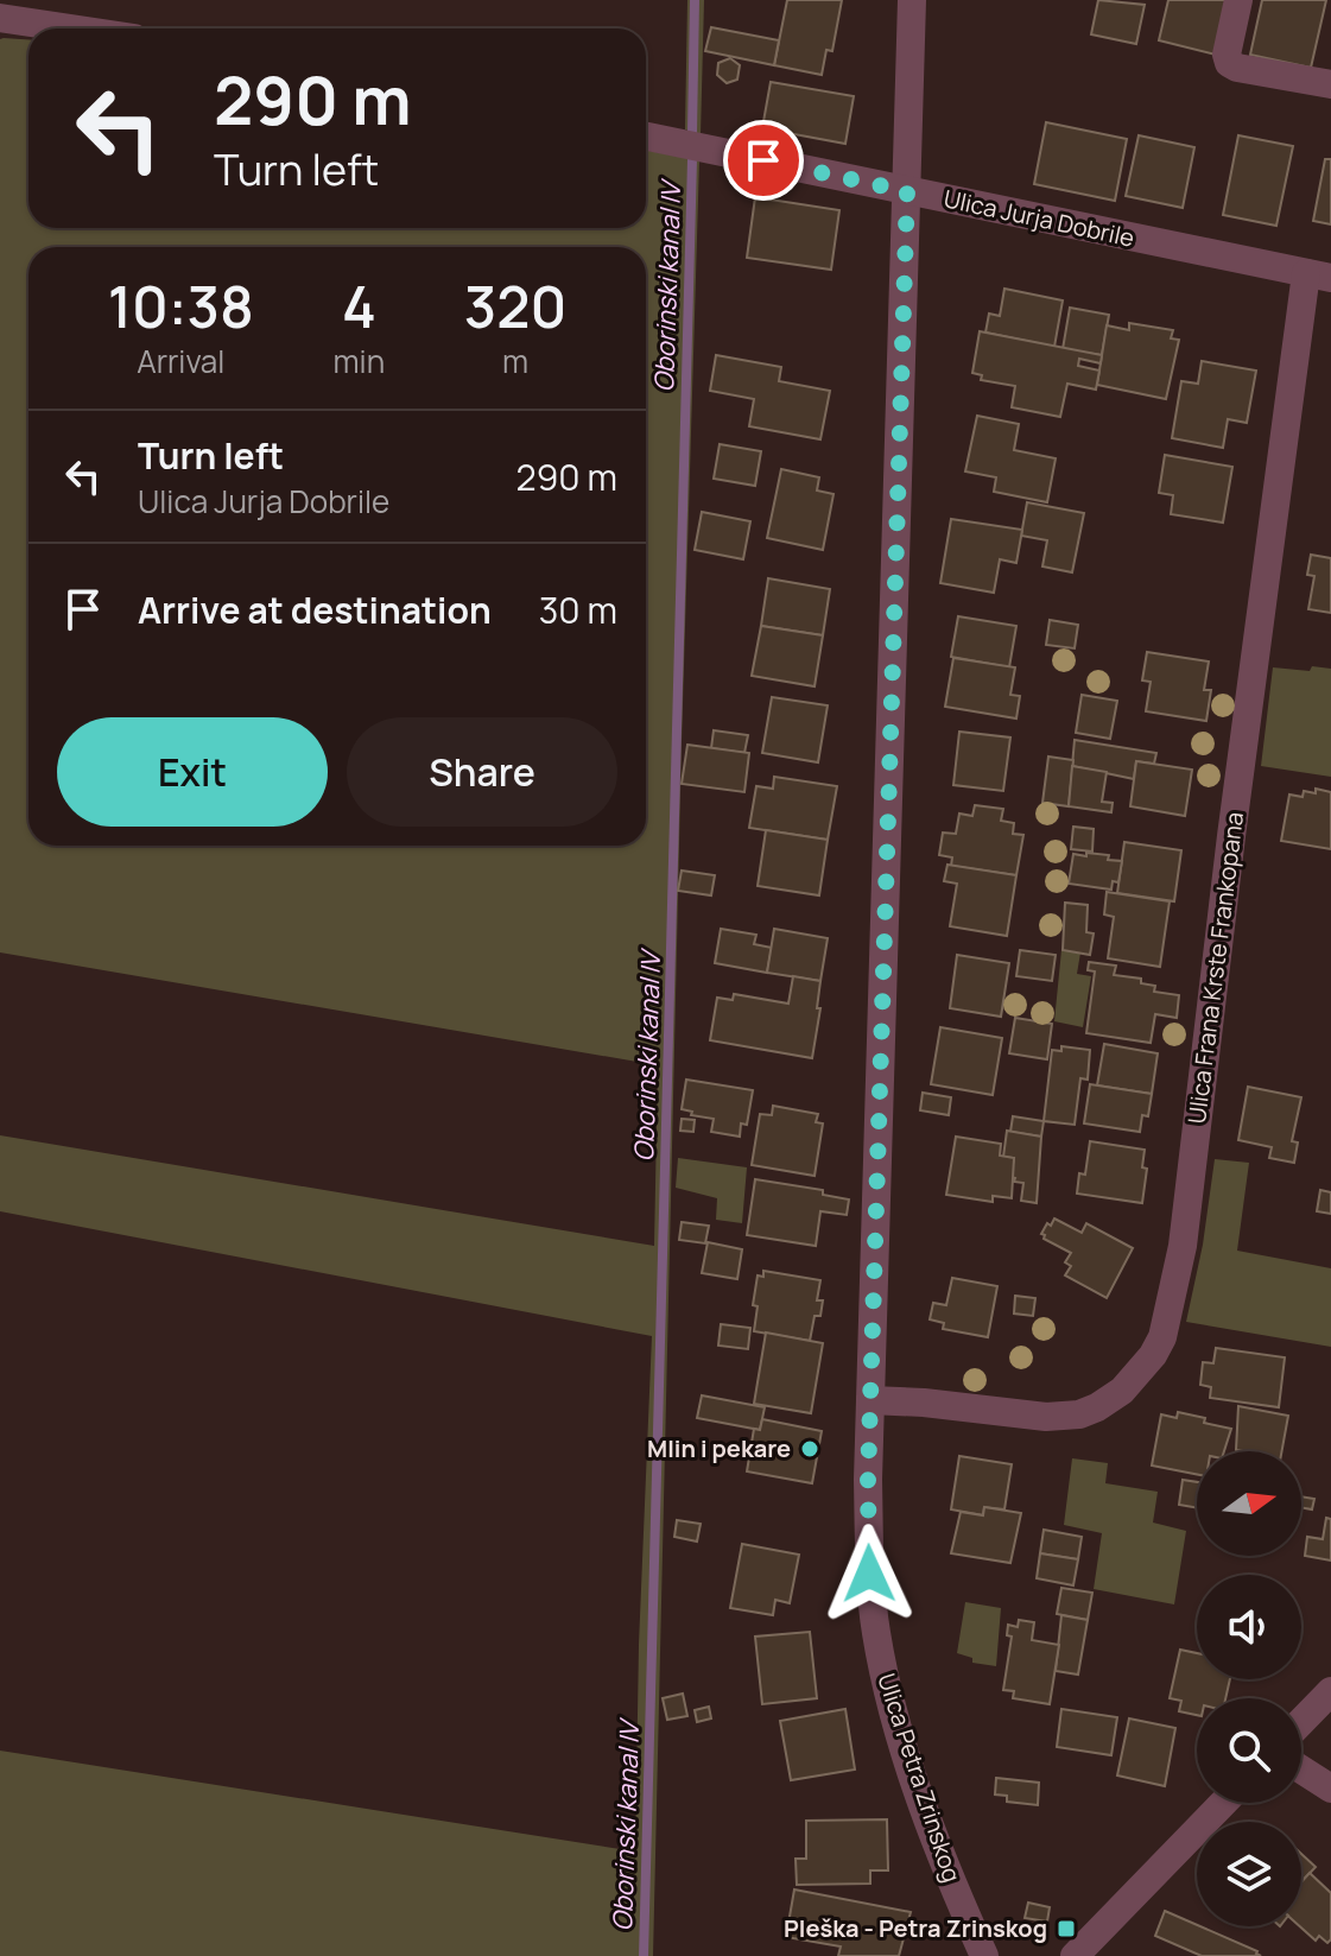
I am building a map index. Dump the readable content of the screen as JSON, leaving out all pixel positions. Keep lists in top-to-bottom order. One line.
{"streets":{"street":["Ulica Jurja Dobrile","Ulica Frana Krste Frankopana","Ulica Petra Zrinskog"]},"crossings":[["Ulica Jurja Dobrile","Ulica Frana Krste Frankopana"],["Ulica Jurja Dobrile","Ulica Petra Zrinskog"],["Ulica Frana Krste Frankopana","Ulica Petra Zrinskog"]],"water":["Oborinski kanal IV"],"places":{"other":["Mlin i pekare"],"transit":["Pleška - Petra Zrinskog"]},"north":"right","page":{"turn":["290 m","Turn left"],"eta":["10:38","Arrival","4","min","320","m"],"list":[{"name":"Turn left","note":"Ulica Jurja Dobrile","value":"290 m"},{"name":"Arrive at destination","value":"30 m"}],"buttons":["Exit","Share"]}}
